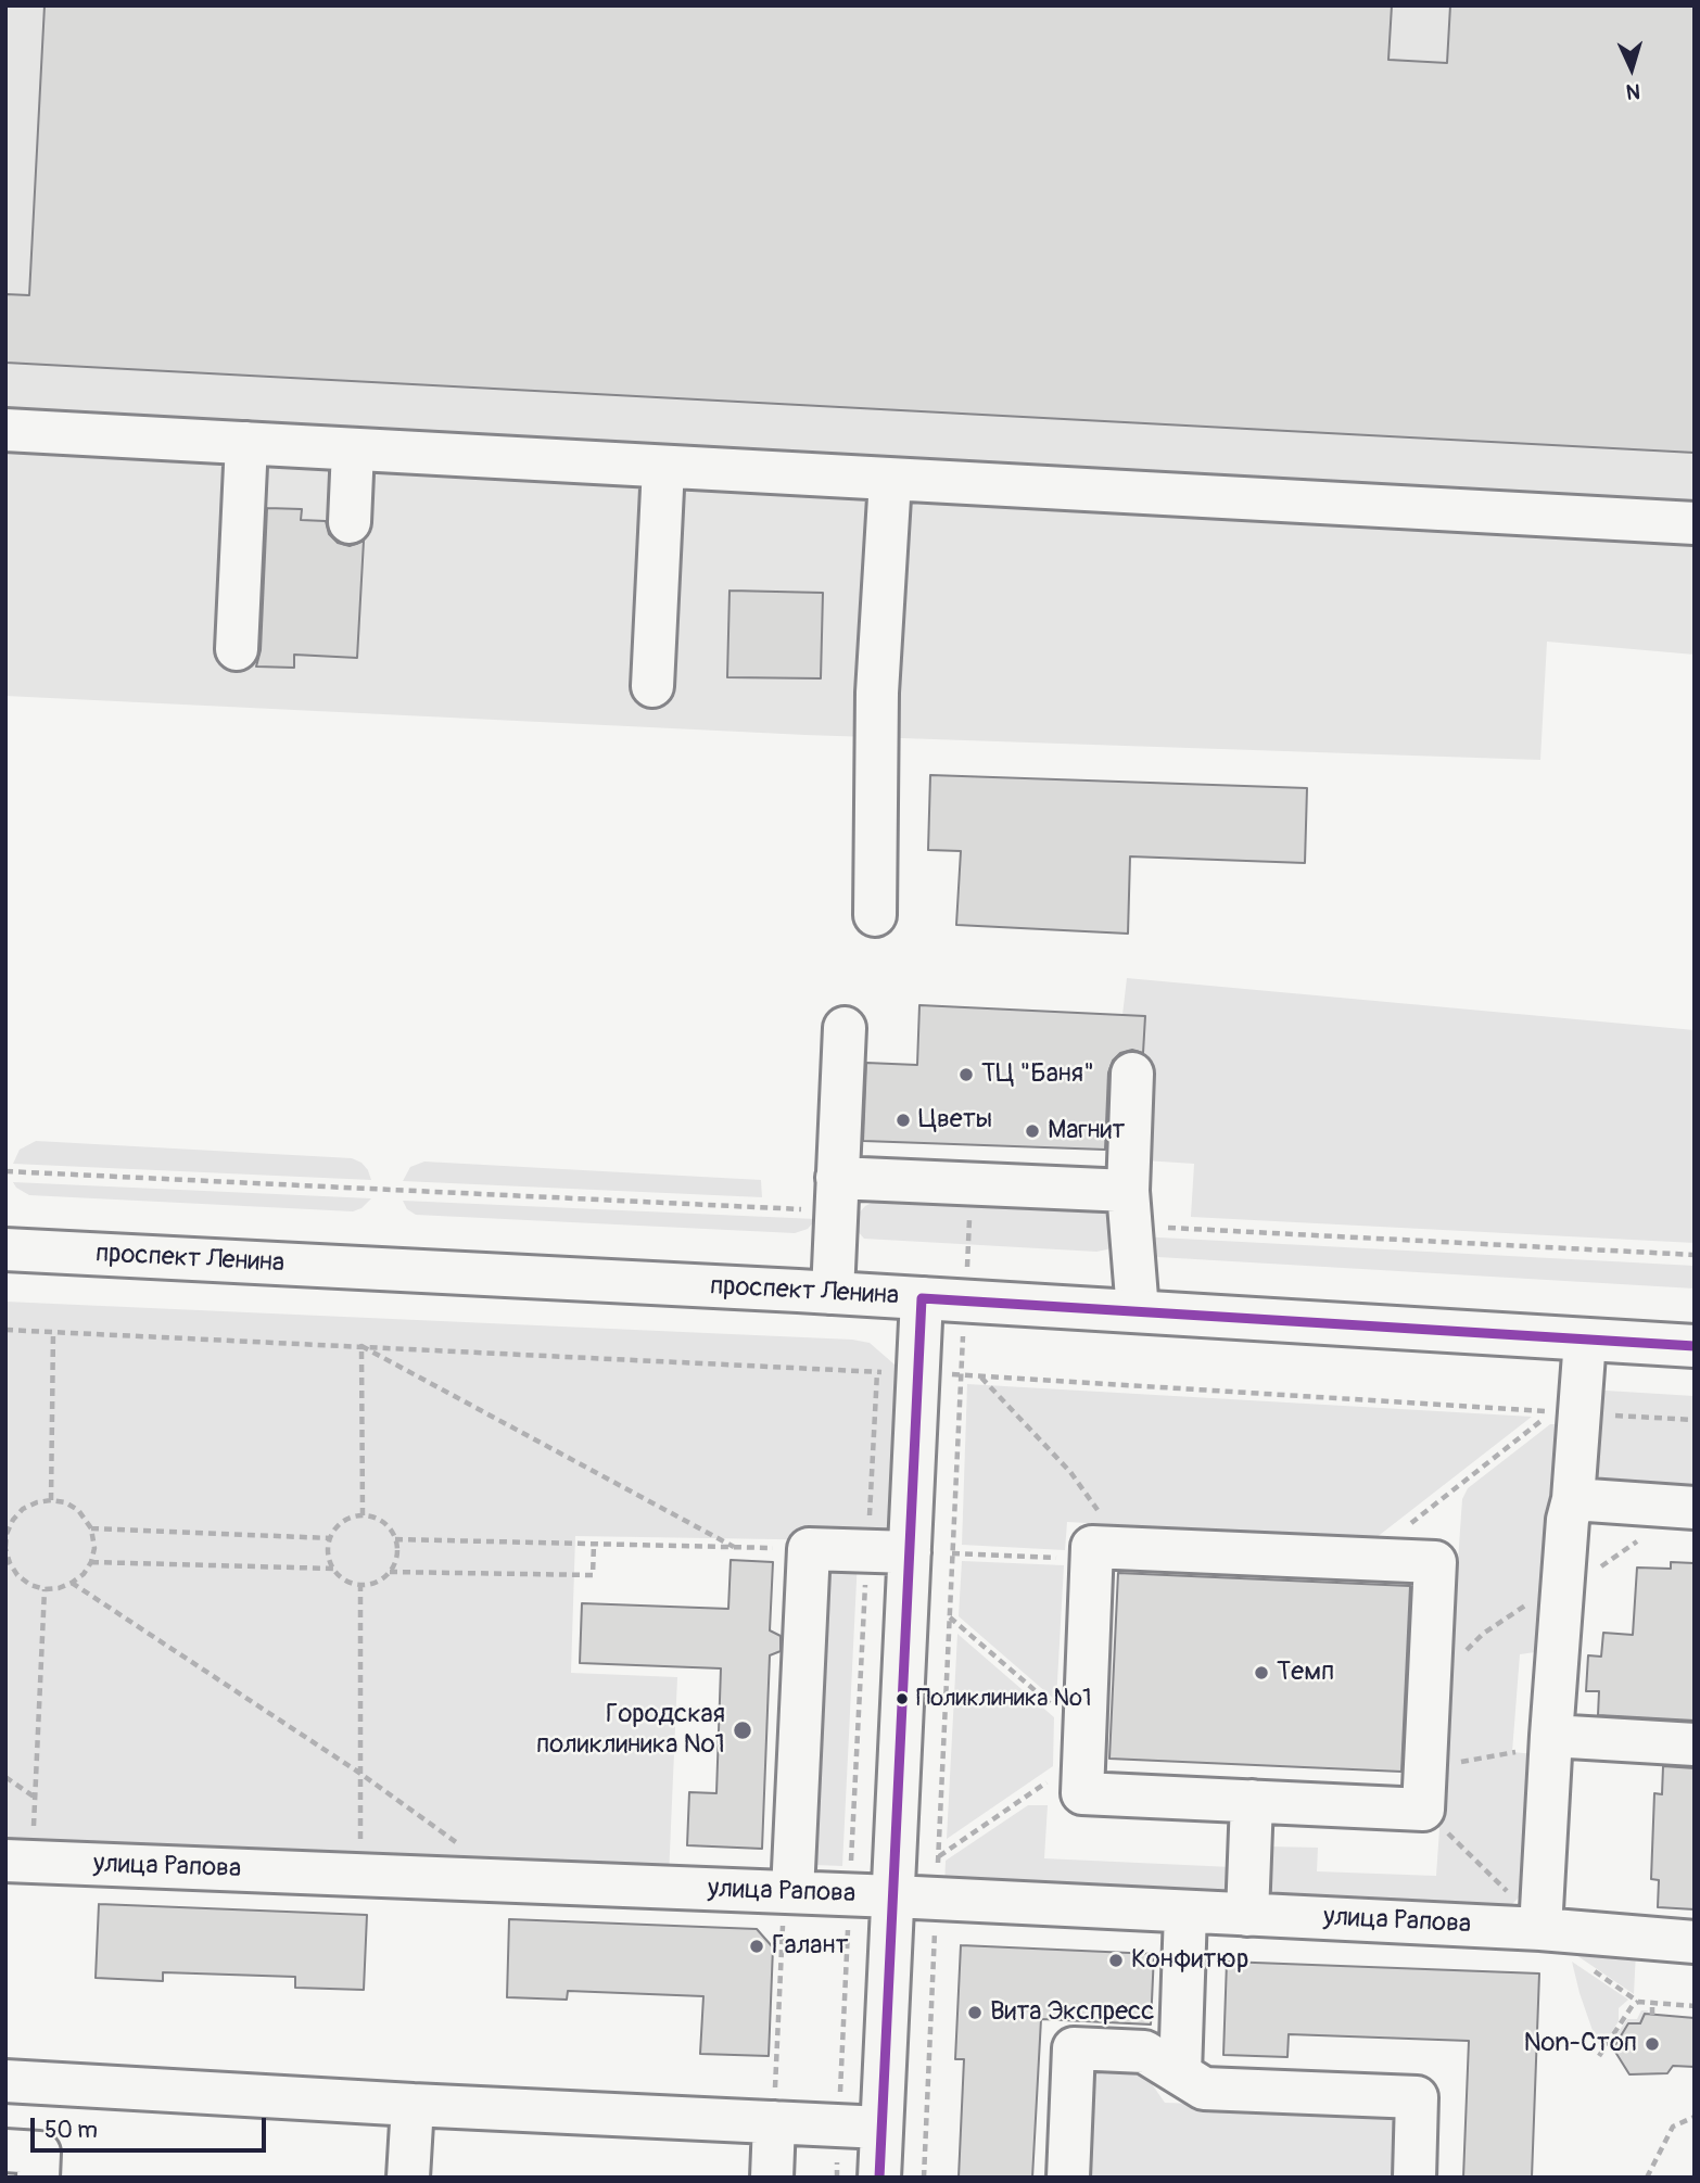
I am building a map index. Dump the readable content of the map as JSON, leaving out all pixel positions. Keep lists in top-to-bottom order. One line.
{"streets":{"street":["проспект Ленина","улица Рапова"]},"places":["ТЦ \"Баня\"","Цветы","Магнит","Темп","Поликлиника №1","Городская поликлиника №1","Галант","Конфитюр","Вита Экспресс","Non-Стоп"],"scale_bar":"50 m","north":"bottom"}
